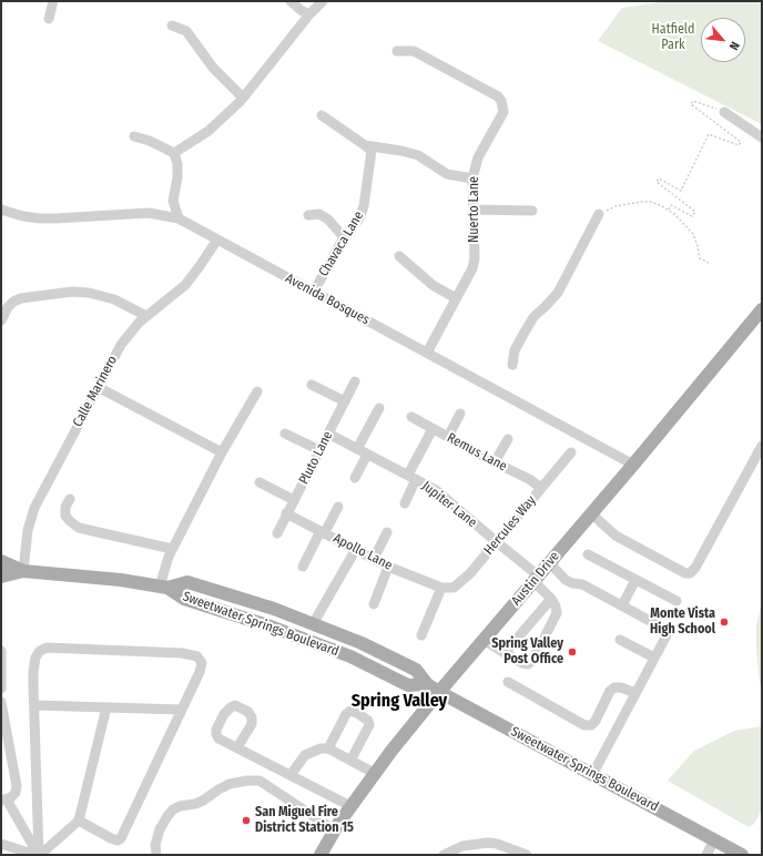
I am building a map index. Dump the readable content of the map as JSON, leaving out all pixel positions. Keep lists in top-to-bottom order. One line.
{"streets":{"main road":["Austin Drive","Sweetwater Springs Boulevard"],"street":["Nuerto Lane","Chavaca Lane","Avenida Bosques","Calle Marinero","Remus Lane","Pluto Lane","Jupiter Lane","Hercules Way","Apollo Lane"]},"crossings":[["Nuerto Lane","Avenida Bosques"],["Chavaca Lane","Avenida Bosques"],["Avenida Bosques","Calle Marinero"],["Avenida Bosques","Austin Drive"],["Calle Marinero","Sweetwater Springs Boulevard"],["Remus Lane","Hercules Way"],["Pluto Lane","Jupiter Lane"],["Pluto Lane","Apollo Lane"],["Jupiter Lane","Hercules Way"],["Jupiter Lane","Austin Drive"],["Hercules Way","Apollo Lane"],["Austin Drive","Sweetwater Springs Boulevard"]],"districts":["Spring Valley"],"parks":["Hatfield Park"],"places":["Monte Vista High School","Spring Valley Post Office","San Miguel Fire District Station 15"],"north":"bottom right"}
